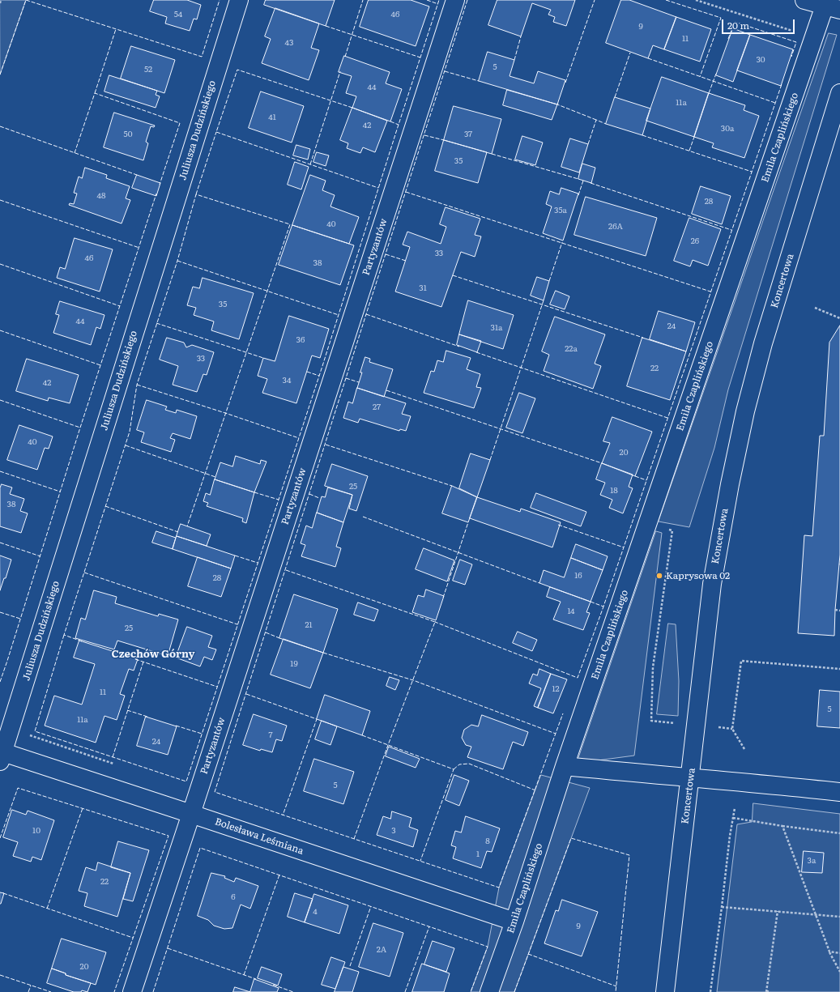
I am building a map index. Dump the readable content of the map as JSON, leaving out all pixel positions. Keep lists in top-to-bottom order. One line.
{"streets":{"street":["Juliusza Dudzińskiego","Emila Czaplińskiego","Partyzantów","Koncertowa","Bolesława Leśmiana"]},"crossings":[["Juliusza Dudzińskiego","Bolesława Leśmiana"],["Emila Czaplińskiego","Bolesława Leśmiana"],["Partyzantów","Bolesława Leśmiana"]],"districts":["Czechów Górny"],"places":["Kaprysowa 02"],"house_numbers":["54","46","9","11","43","30","5","52","44","11a","41","42","30a","50","37","35","48","28","35a","40","26A","26","33","46","38","31","35","44","24","31a","36","22a","33","22","34","42","27","40","20","25","18","38","16","28","14","21","25","19","12","11","5","11a","7","24","5","10","3","8","1","3a","22","6","4","9","2A","20"],"scale_bar":"20 m"}
